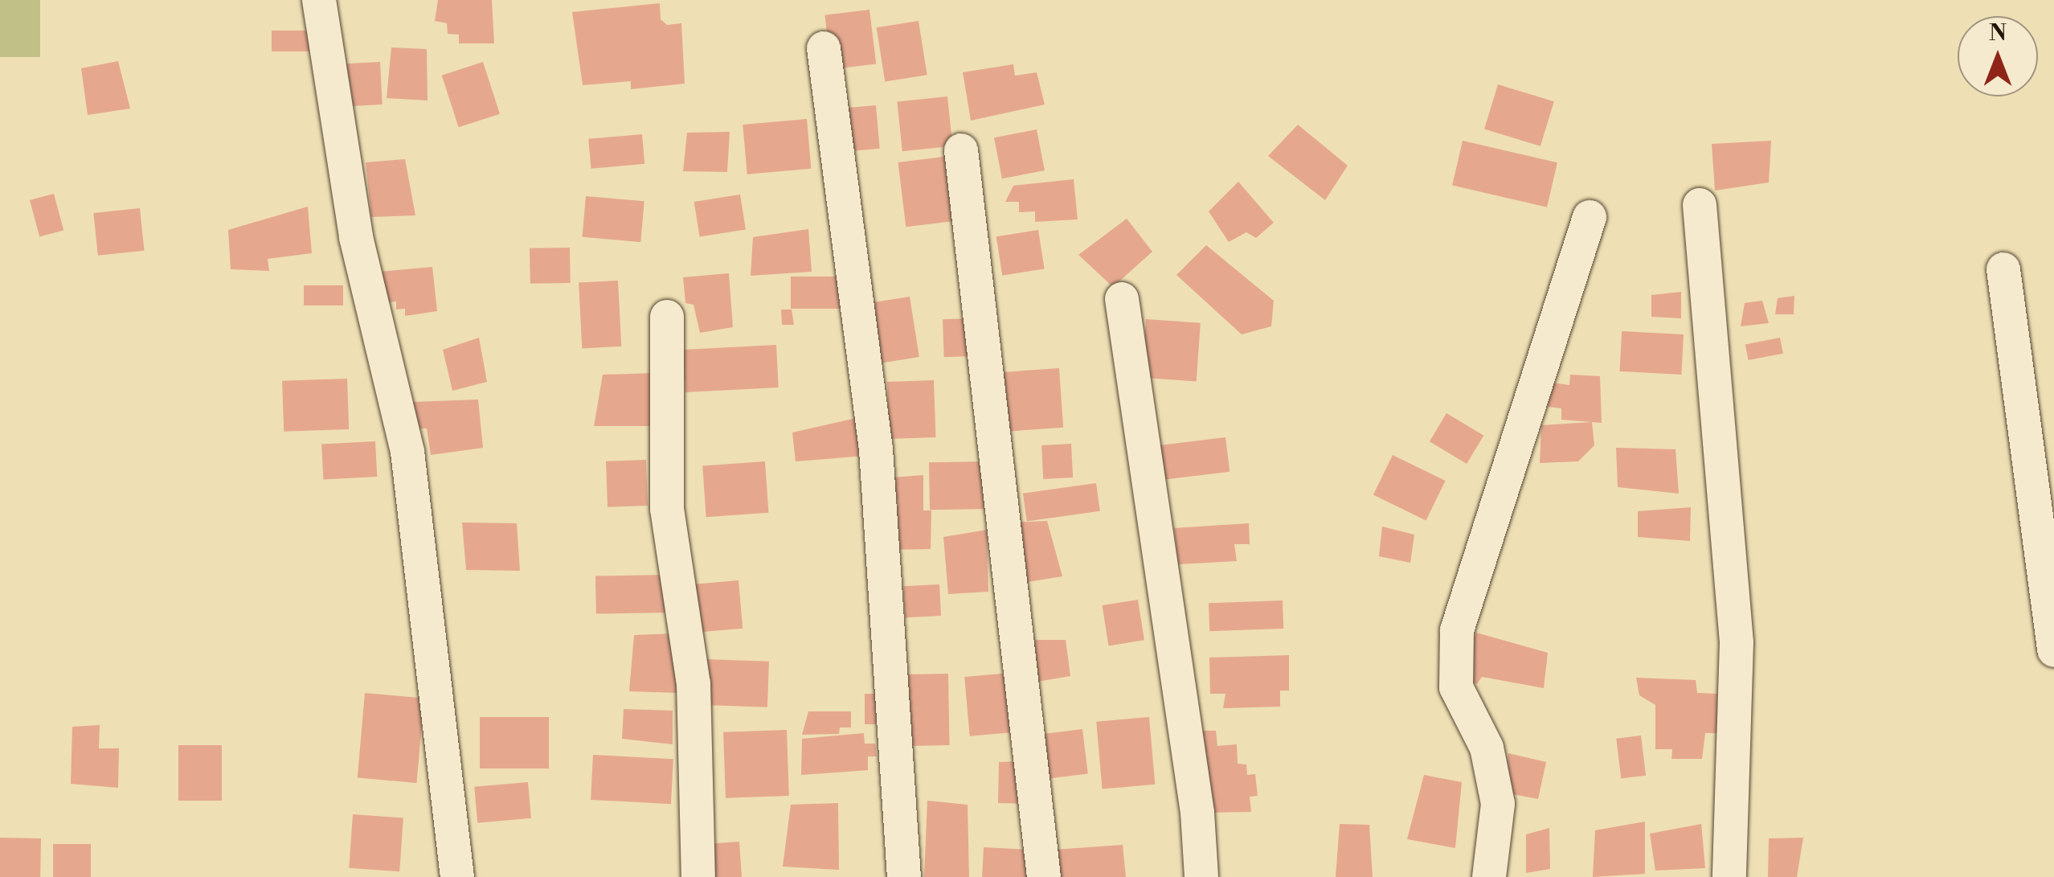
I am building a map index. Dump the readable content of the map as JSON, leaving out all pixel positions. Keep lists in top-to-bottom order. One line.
{"north":"top"}
